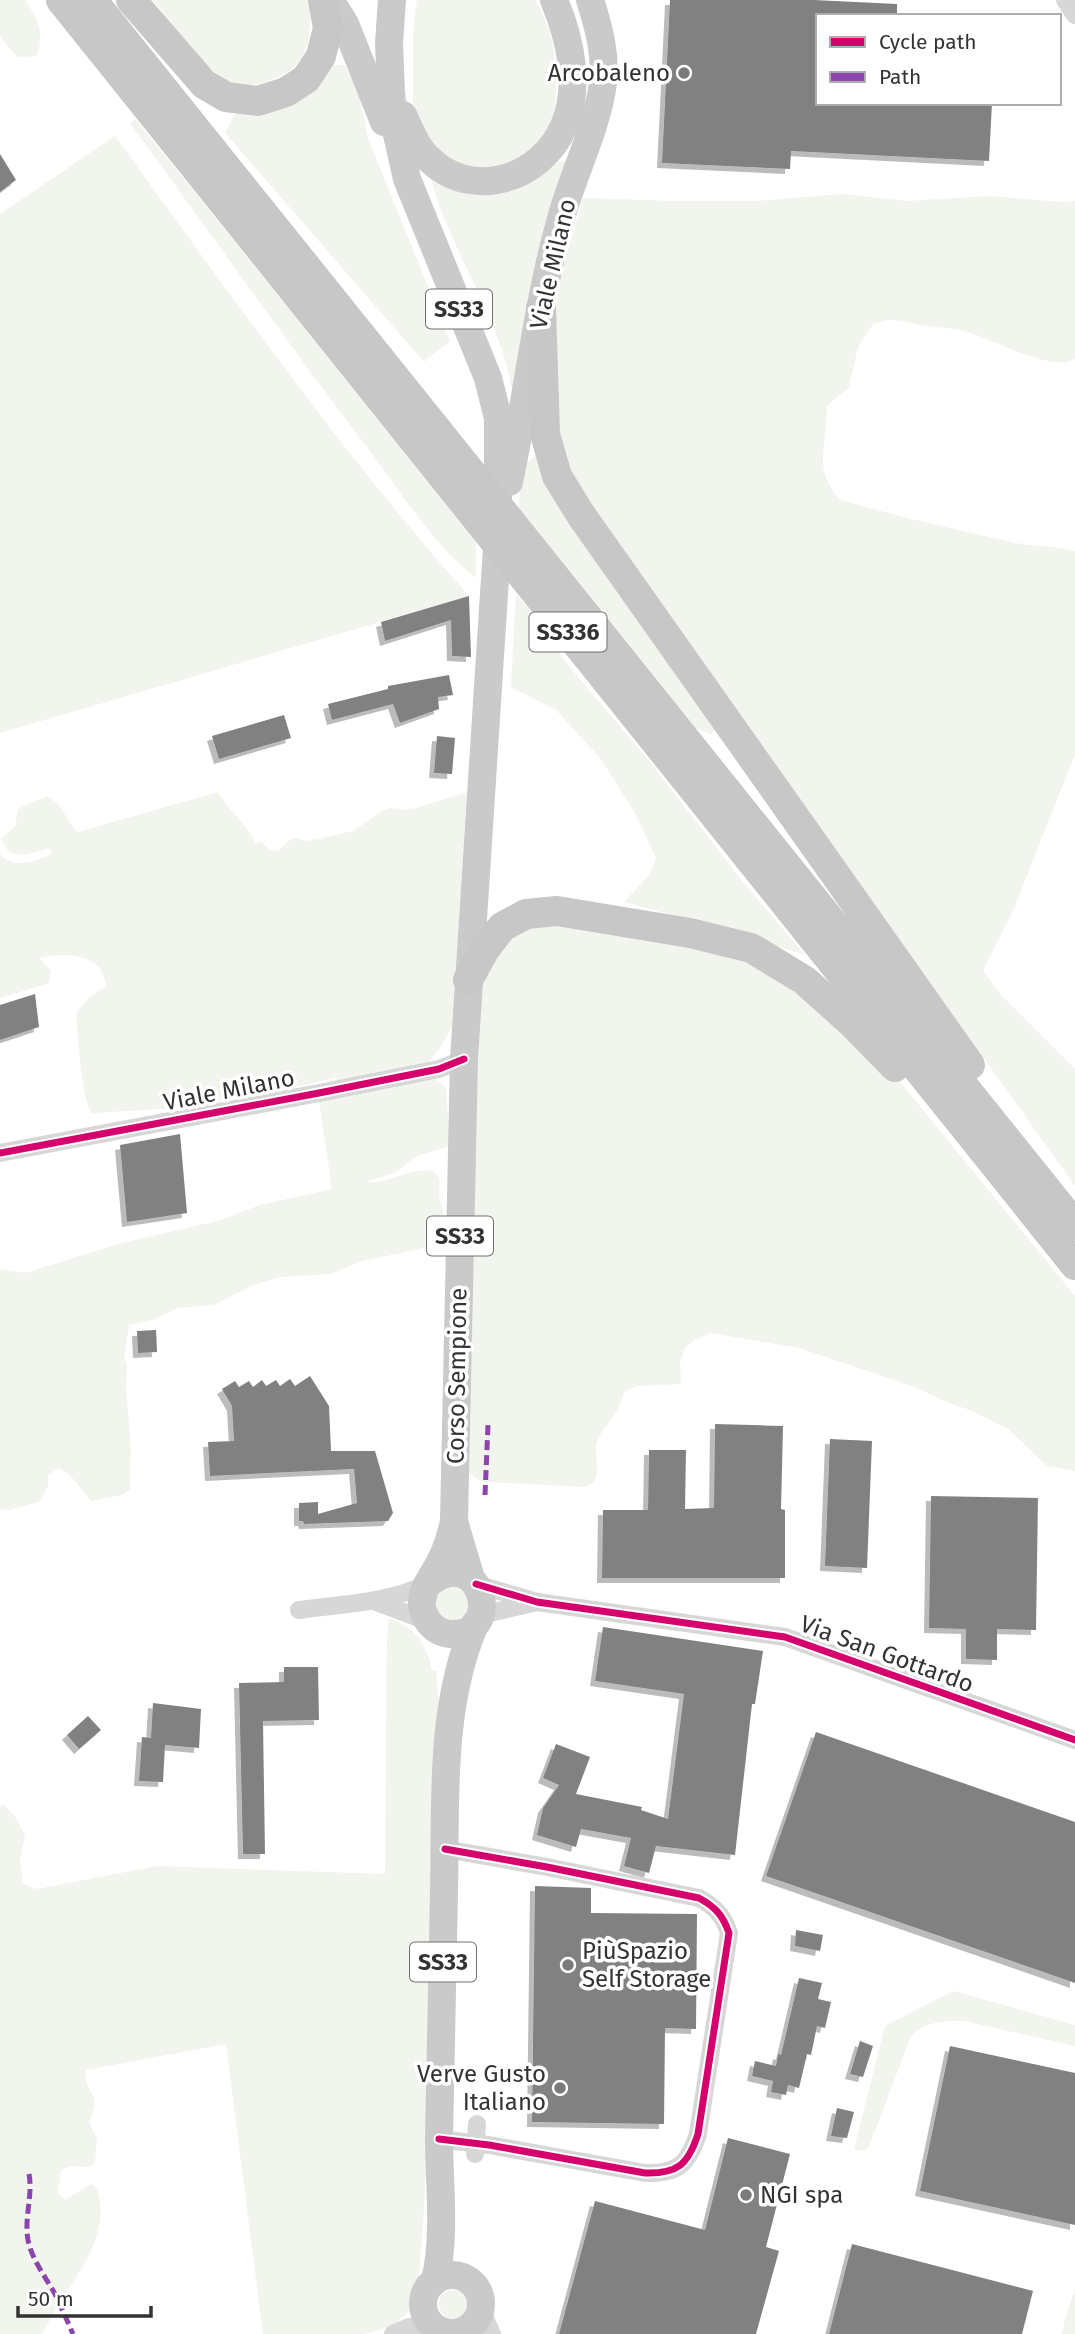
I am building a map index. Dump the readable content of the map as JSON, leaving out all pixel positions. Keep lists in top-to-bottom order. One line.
{"streets":{"highway":["SS336"],"main road":["Viale Milano","SS33","Corso Sempione"],"street":["Via San Gottardo"]},"crossings":[["Viale Milano","Corso Sempione"],["SS33","Corso Sempione"],["SS33","Via San Gottardo"],["Corso Sempione","Via San Gottardo"]],"places":["Arcobaleno","PiùSpazio Self Storage","Verve Gusto Italiano","NGI spa"],"legend":["Cycle path","Path"],"scale_bar":"50 m"}
